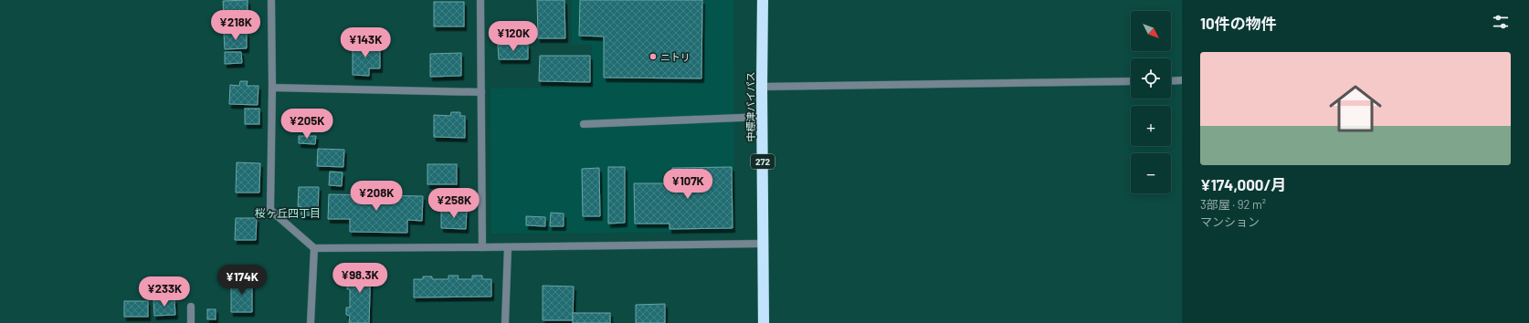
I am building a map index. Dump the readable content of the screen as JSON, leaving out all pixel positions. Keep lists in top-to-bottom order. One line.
{"streets":{"highway":["中標津バイパス","272"]},"districts":["桜ヶ丘四丁目"],"places":["ニトリ"],"north":"bottom right","page":{"heading":"10件の物件","price":["¥218K","¥120K","¥143K","¥205K","¥107K","¥208K","¥258K","¥98.3K","¥174K","¥233K"],"map_buttons":["+","−"],"list":[{"name":"¥174,000/月","note":"3部屋 · 92 m² · マンション"}]}}
